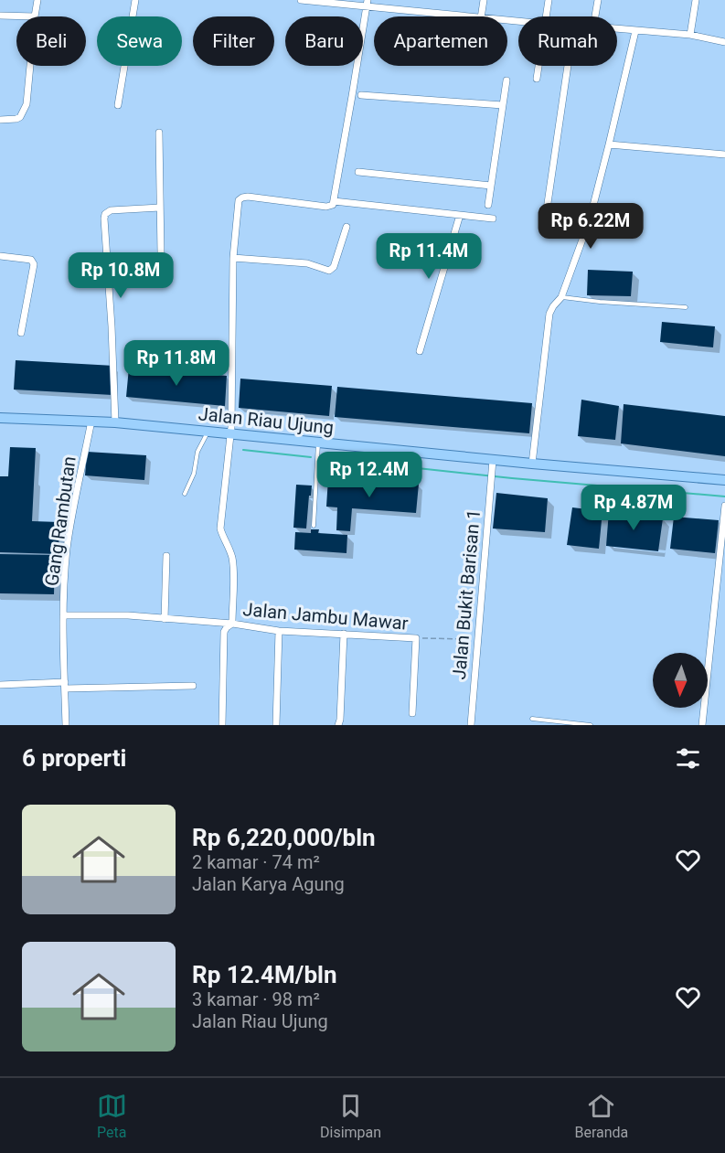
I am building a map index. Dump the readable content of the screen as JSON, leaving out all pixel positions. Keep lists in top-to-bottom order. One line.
{"streets":{"main road":["Jalan Riau Ujung"],"street":["Gang Rambutan","Jalan Bukit Barisan 1","Jalan Jambu Mawar"]},"crossings":[["Jalan Riau Ujung","Gang Rambutan"],["Jalan Riau Ujung","Jalan Bukit Barisan 1"],["Jalan Riau Ujung","Jalan Jambu Mawar"]],"north":"bottom","page":{"chip":["Beli","Sewa","Filter","Baru","Apartemen","Rumah"],"price":["Rp 6.22M","Rp 11.4M","Rp 10.8M","Rp 11.8M","Rp 12.4M","Rp 4.87M"],"heading":"6 properti","list":[{"name":"Rp 6,220,000/bln","note":"2 kamar · 74 m² · Jalan Karya Agung"},{"name":"Rp 12.4M/bln","note":"3 kamar · 98 m² · Jalan Riau Ujung"}],"tabs":["Peta","Disimpan","Beranda"]}}
